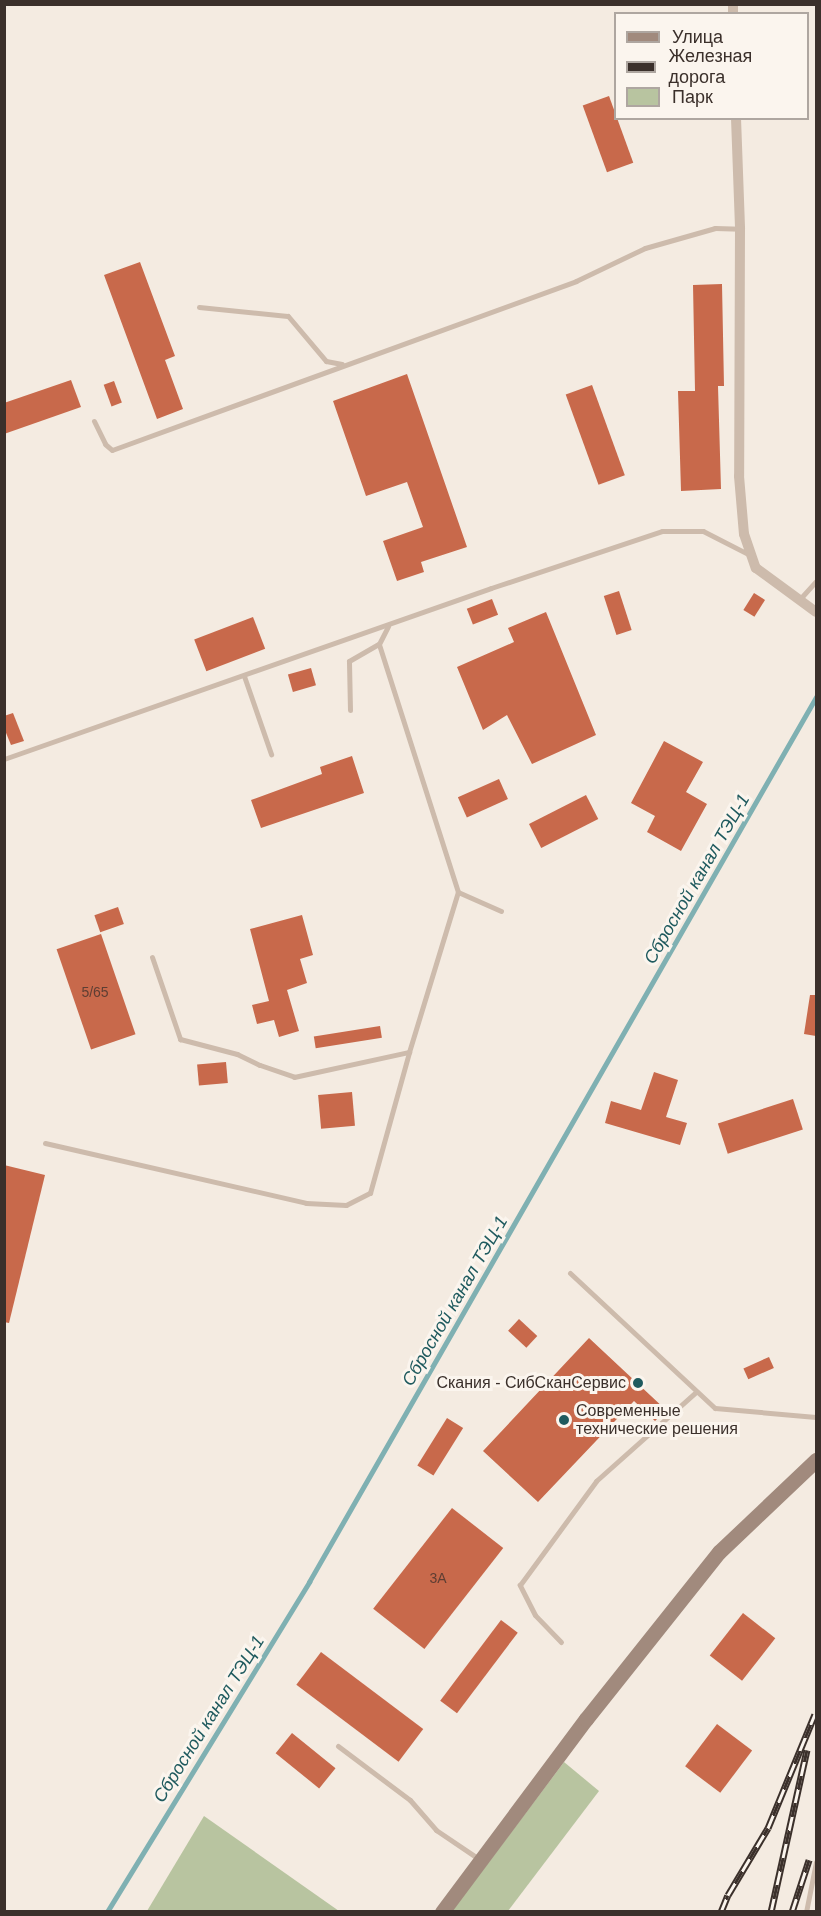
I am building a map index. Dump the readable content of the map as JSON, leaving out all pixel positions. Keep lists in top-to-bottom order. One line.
{"water":["Сбросной канал ТЭЦ-1"],"places":["Скания - СибСканСервис","Современные технические решения"],"house_numbers":["5/65","3А"],"legend":["Улица","Железная дорога","Парк"]}
